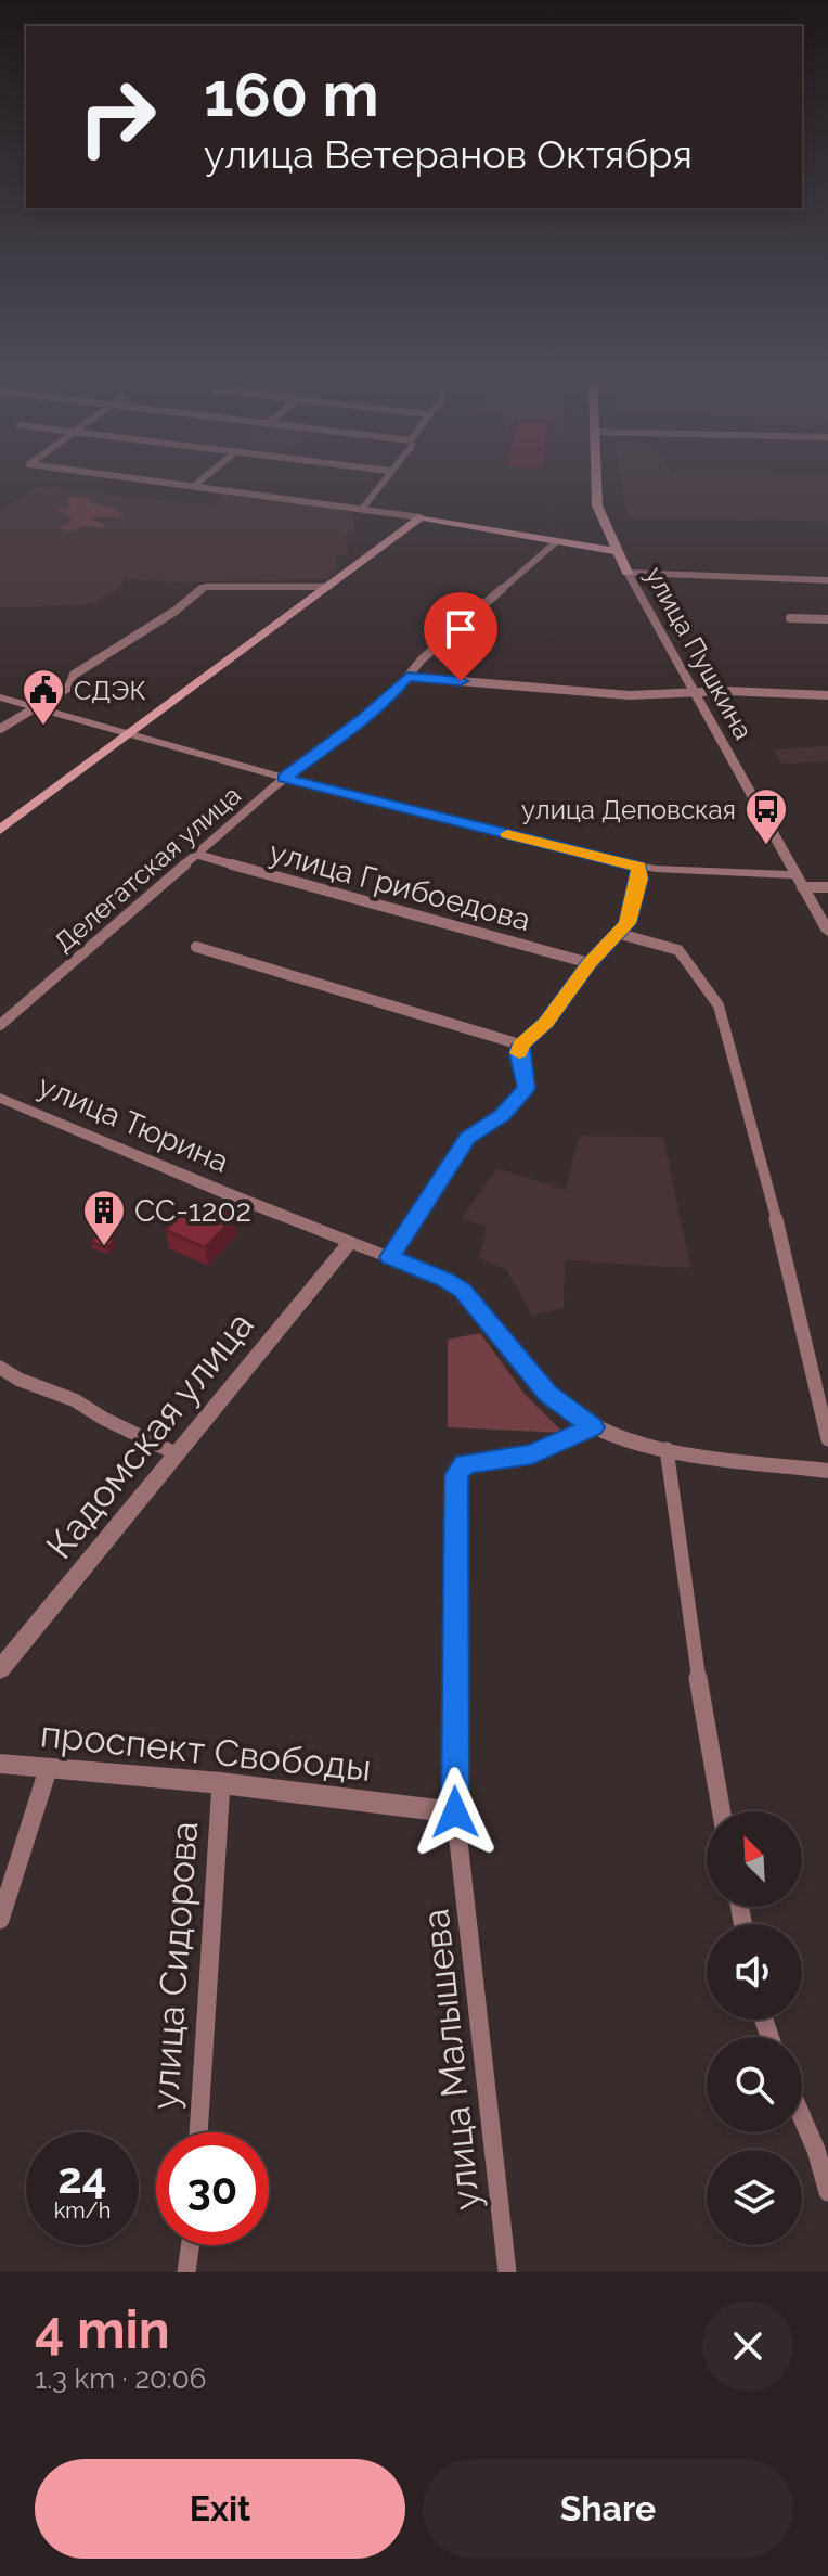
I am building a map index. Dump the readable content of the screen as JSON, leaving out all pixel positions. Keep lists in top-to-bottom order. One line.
{"streets":{"main road":["улица Пушкина"],"street":["Делегатская улица","улица Грибоедова","улица Тюрина","Кадомская улица","проспект Свободы","улица Сидорова","улица Малышева"]},"crossings":[["Делегатская улица","улица Грибоедова"],["улица Тюрина","Кадомская улица"],["улица Тюрина","улица Малышева"],["проспект Свободы","улица Сидорова"],["проспект Свободы","улица Малышева"]],"places":{"public building":["СДЭК"],"bus stop":["улица Деповская"],"building":["СС-1202"]},"north":"top left","page":{"turn":["160 m","улица Ветеранов Октября"],"speed":"24 km/h","limit":"30","heading":["4 min","1.3 km · 20:06"],"buttons":["Exit","Share"]}}
